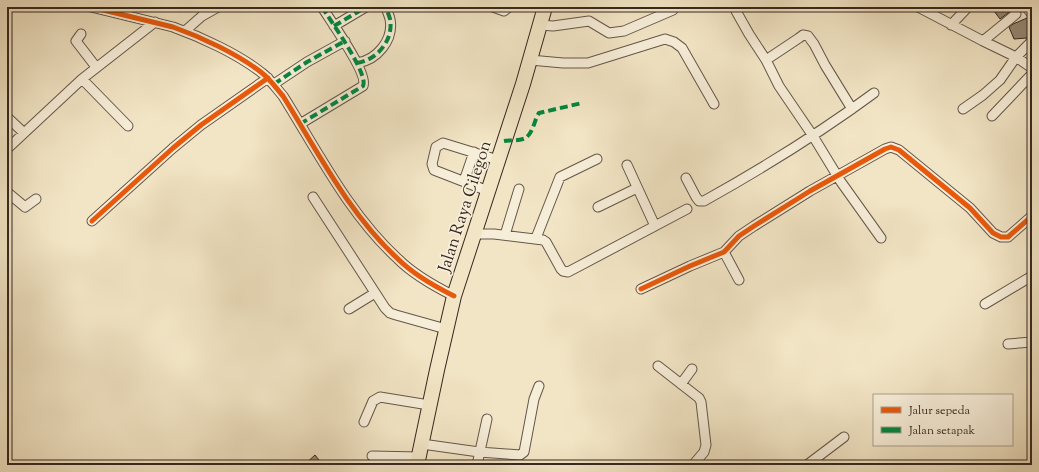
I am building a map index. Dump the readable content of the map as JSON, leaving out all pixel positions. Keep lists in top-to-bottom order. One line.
{"streets":{"highway":["Jalan Raya Cilegon"]},"legend":["Jalur sepeda","Jalan setapak"]}
